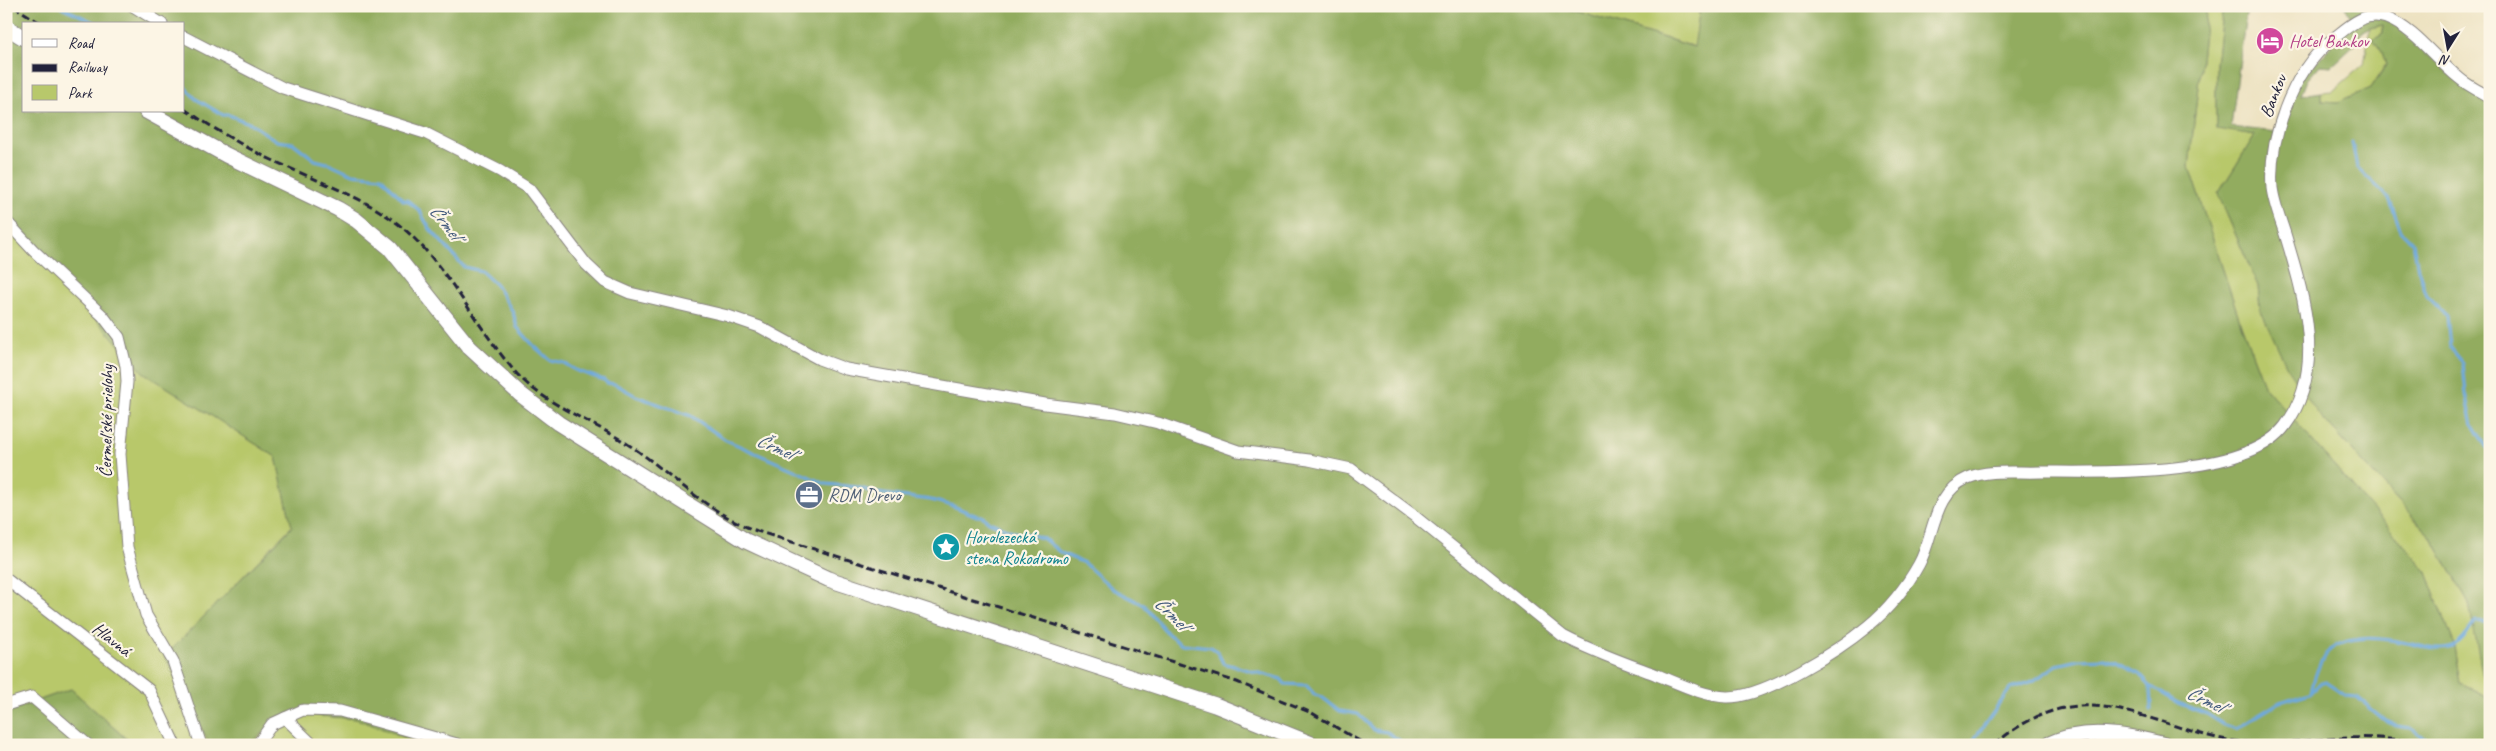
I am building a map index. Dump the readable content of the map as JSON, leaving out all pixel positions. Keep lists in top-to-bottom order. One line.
{"streets":{"street":["Bankov","Čermeľské prielohy","Hlavná"]},"water":["Črmeľ"],"places":{"hotel":["Hotel Bankov"],"office":["RDM Drevo"],"place":["Horolezecká stena Rokodromo"]},"legend":["Road","Railway","Park"],"north":"bottom"}
